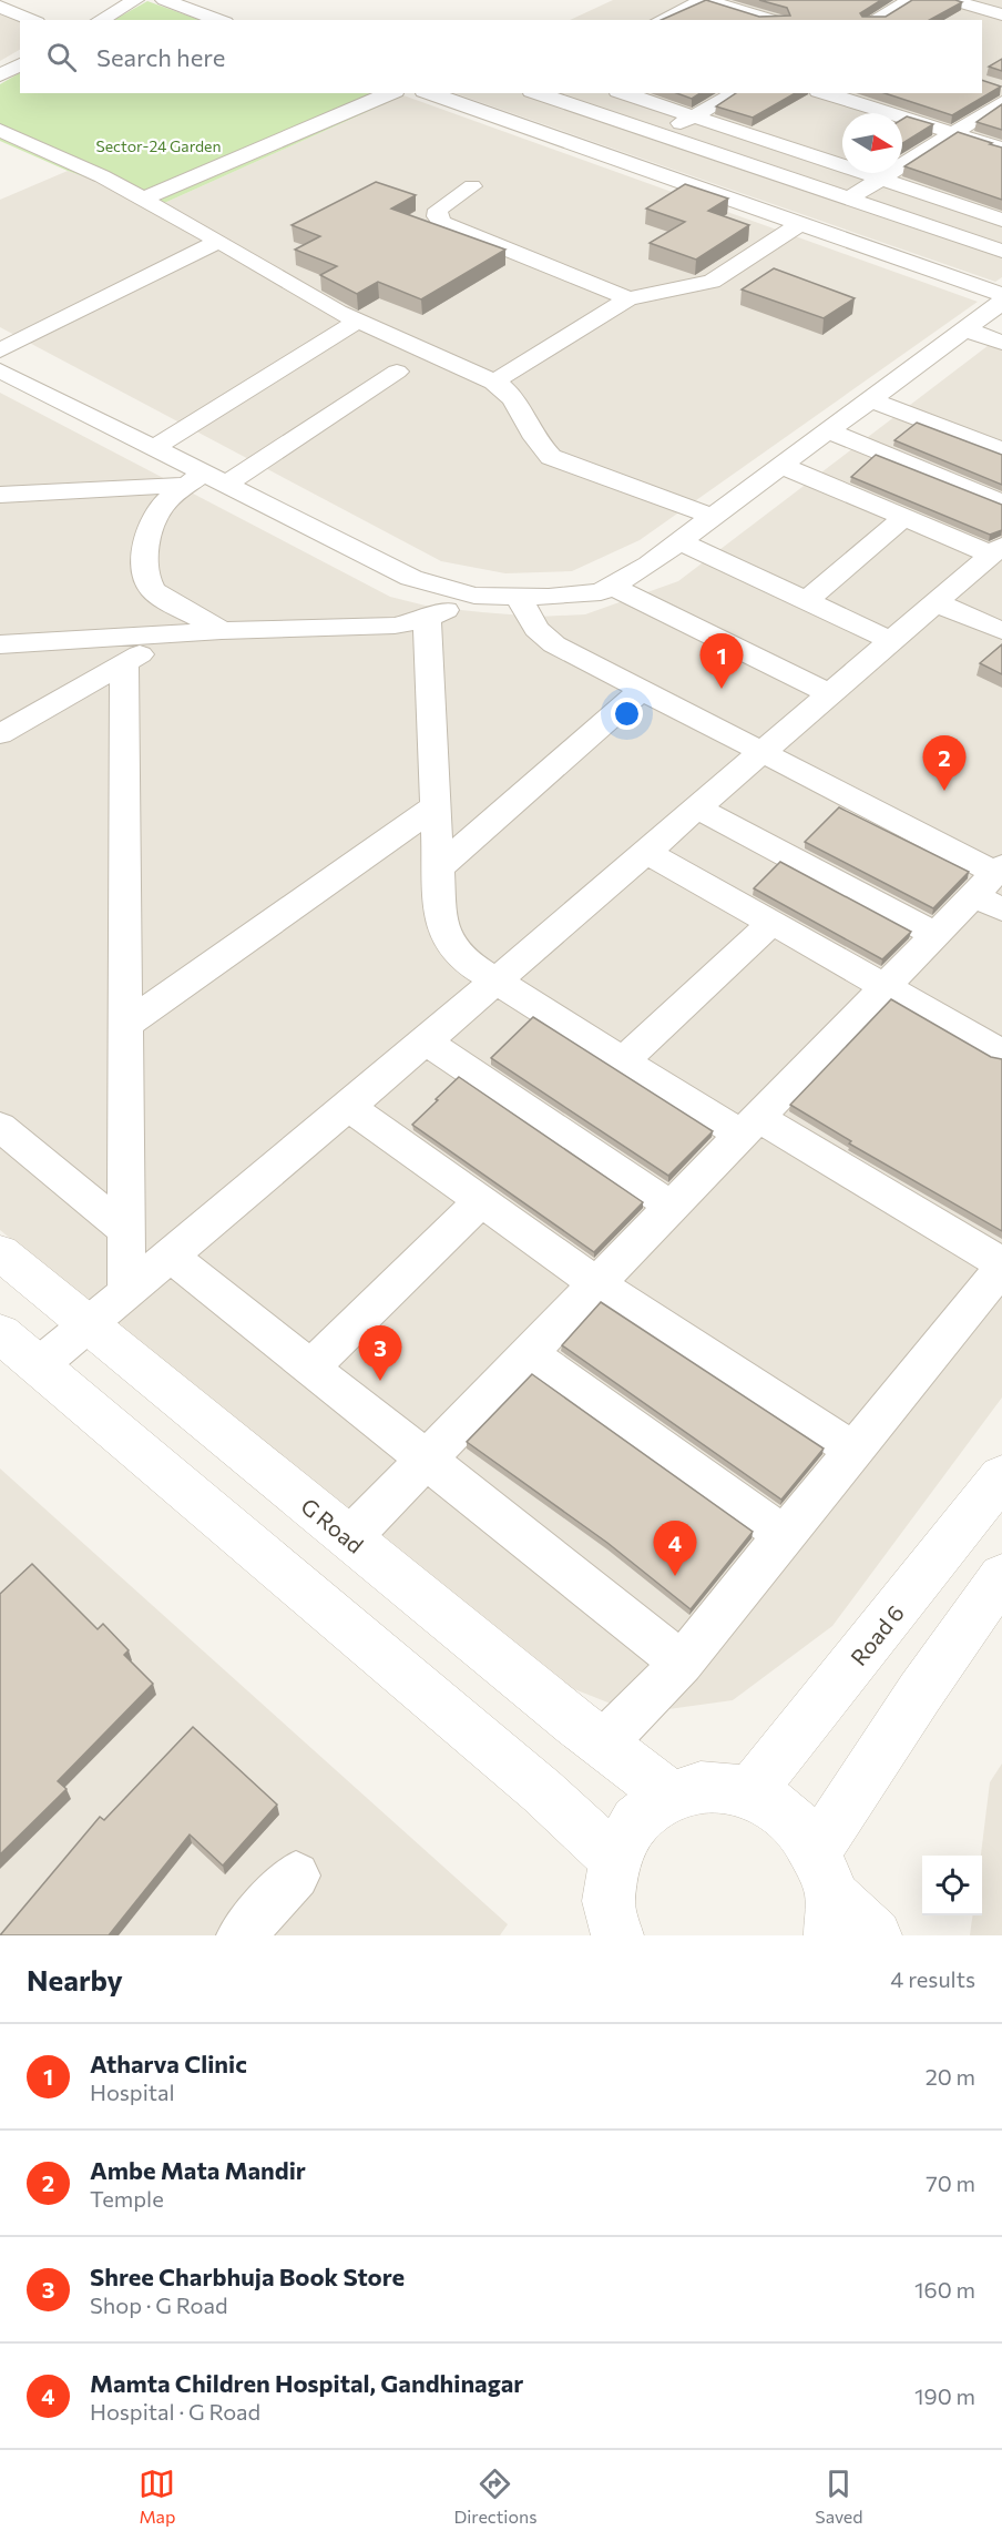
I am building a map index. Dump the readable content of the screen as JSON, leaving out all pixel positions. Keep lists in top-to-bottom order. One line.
{"streets":{"street":["G Road","Road 6"]},"parks":["Sector-24 Garden"],"north":"right","page":{"search":"Search here","pins":["1","2","3","4"],"heading":["Nearby","4 results"],"list":[{"mark":"1","name":"Atharva Clinic","note":"Hospital","value":"20 m"},{"mark":"2","name":"Ambe Mata Mandir","note":"Temple","value":"70 m"},{"mark":"3","name":"Shree Charbhuja Book Store","note":"Shop · G Road","value":"160 m"},{"mark":"4","name":"Mamta Children Hospital, Gandhinagar","note":"Hospital · G Road","value":"190 m"}],"nav":["Map","Directions","Saved"]}}
